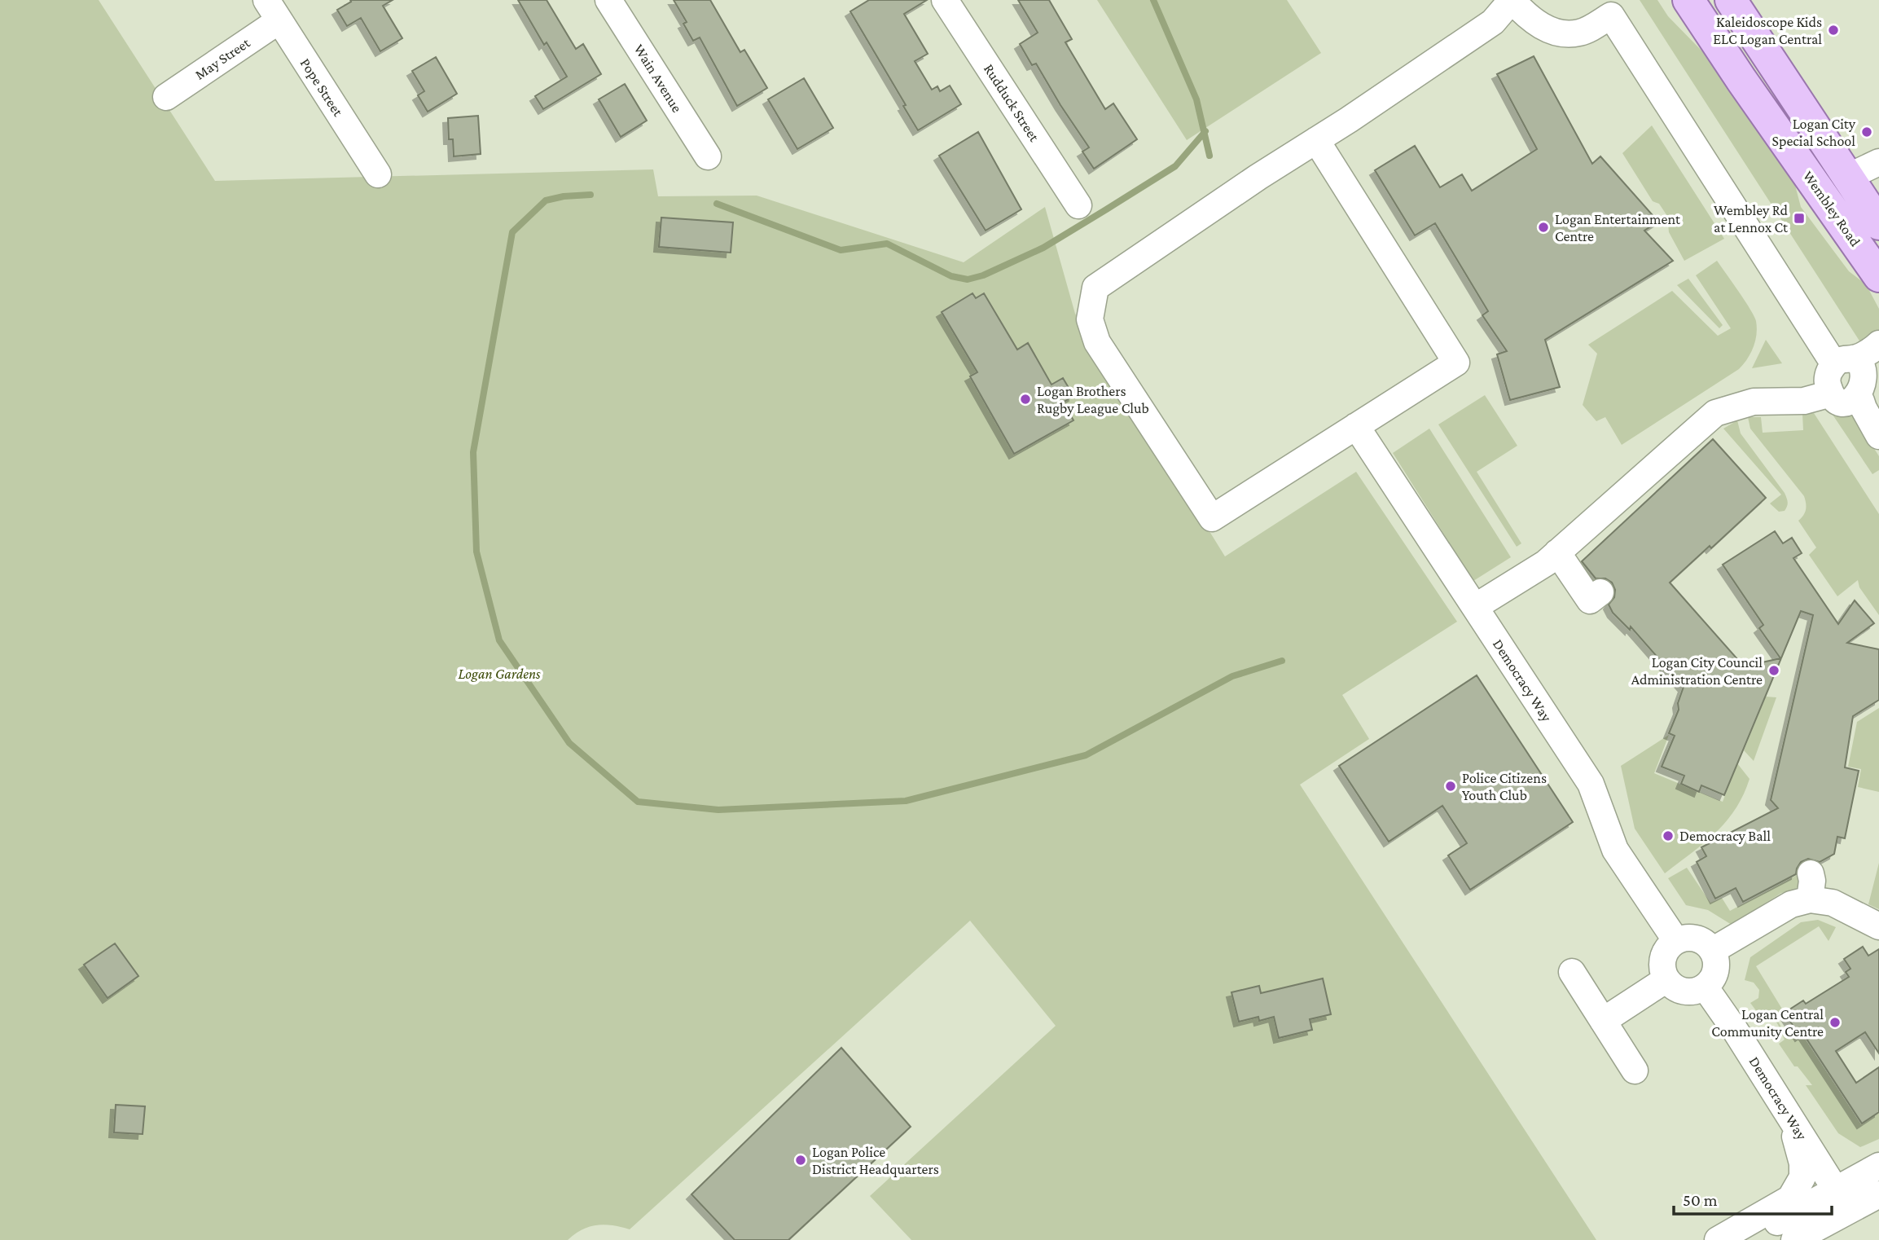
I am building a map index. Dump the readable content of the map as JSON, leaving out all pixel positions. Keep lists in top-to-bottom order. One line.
{"streets":{"main road":["Wembley Road"],"street":["May Street","Wain Avenue","Pope Street","Rudduck Street","Democracy Way"]},"crossings":[["May Street","Pope Street"]],"parks":["Logan Gardens"],"places":{"other":["Kaleidoscope Kids ELC Logan Central","Logan City Special School","Logan Entertainment Centre","Logan Brothers Rugby League Club","Logan City Council Administration Centre","Police Citizens Youth Club","Democracy Ball","Logan Central Community Centre","Logan Police District Headquarters"],"transit":["Wembley Rd at Lennox Ct"]},"scale_bar":"50 m"}
